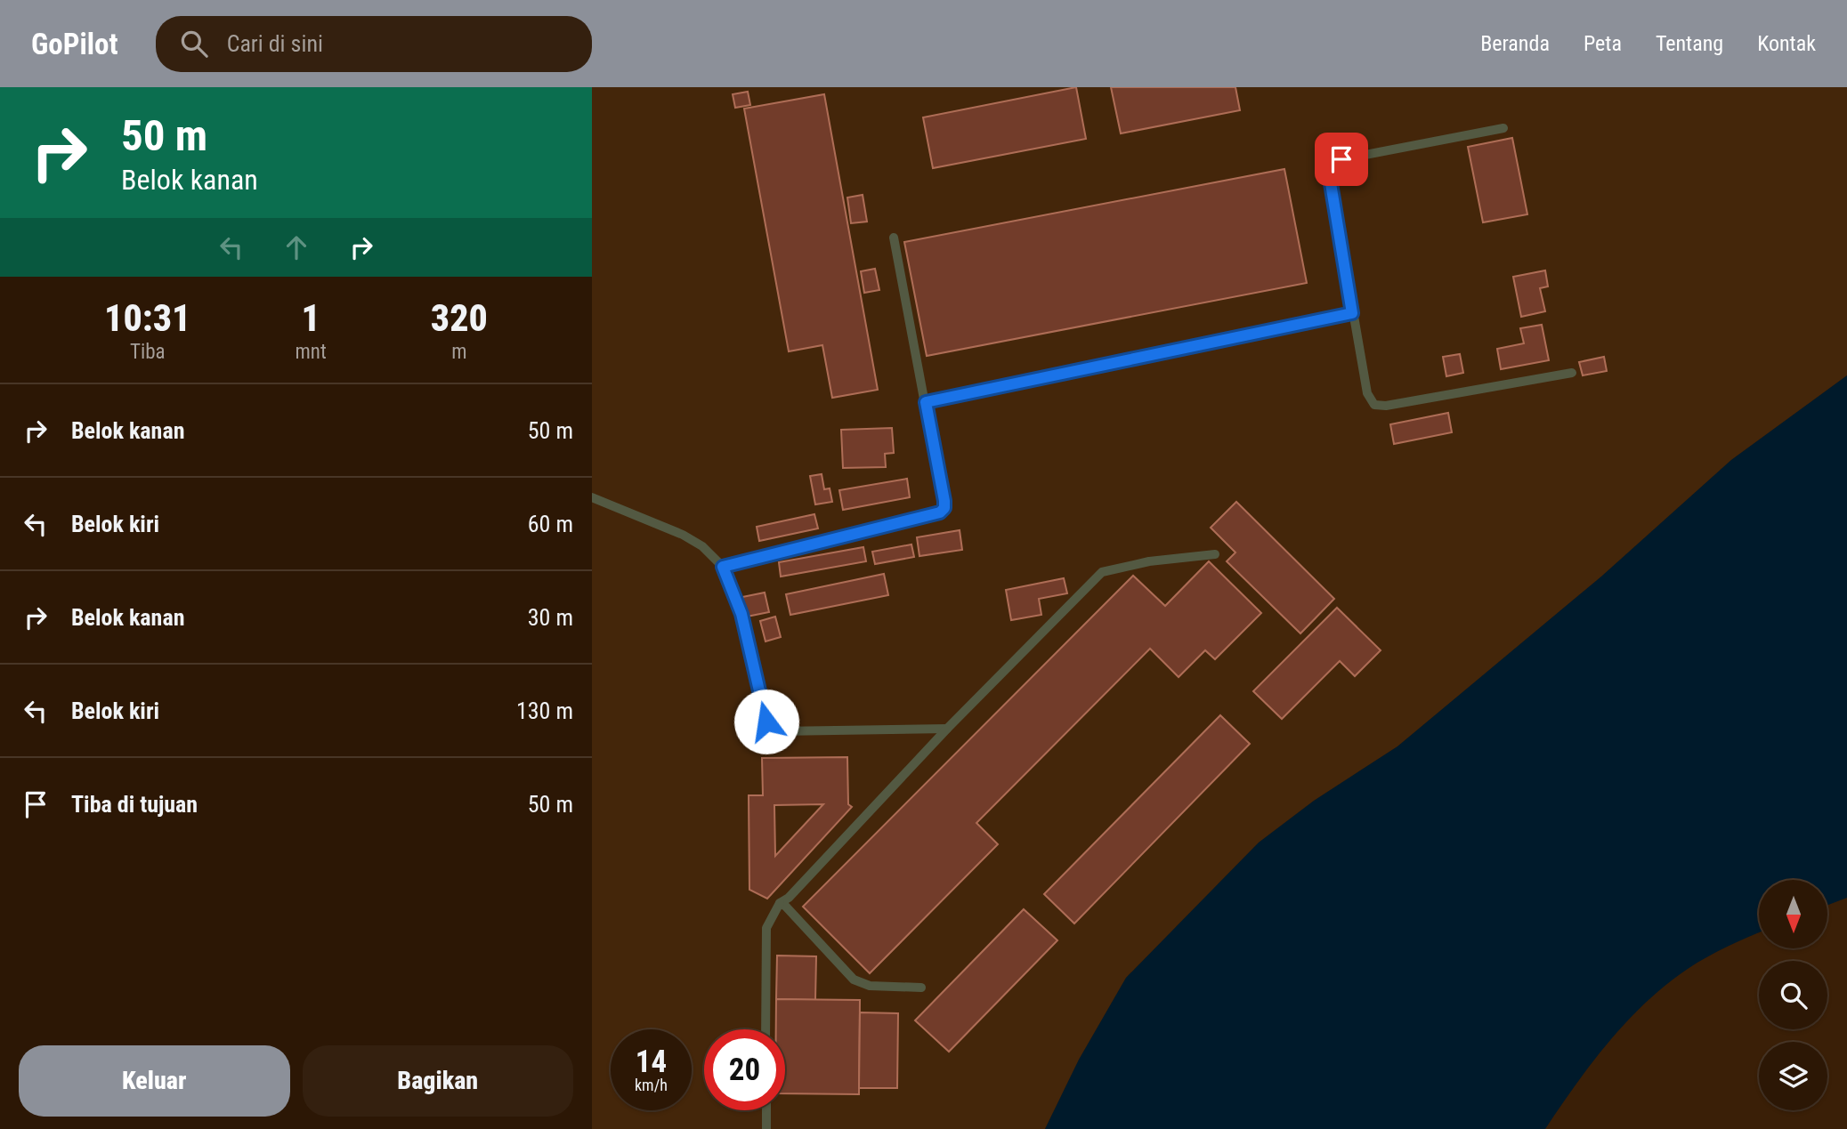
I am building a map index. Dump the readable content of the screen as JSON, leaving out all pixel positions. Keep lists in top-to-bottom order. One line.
{"north":"bottom","page":{"header":"GoPilot","search":"Cari di sini","nav":["Beranda","Peta","Tentang","Kontak"],"turn":["50 m","Belok kanan"],"eta":["10:31","Tiba","1","mnt","320","m"],"list":[{"name":"Belok kanan","value":"50 m"},{"name":"Belok kiri","value":"60 m"},{"name":"Belok kanan","value":"30 m"},{"name":"Belok kiri","value":"130 m"},{"name":"Tiba di tujuan","value":"50 m"}],"speed":"14 km/h","limit":"20","buttons":["Keluar","Bagikan"]}}
